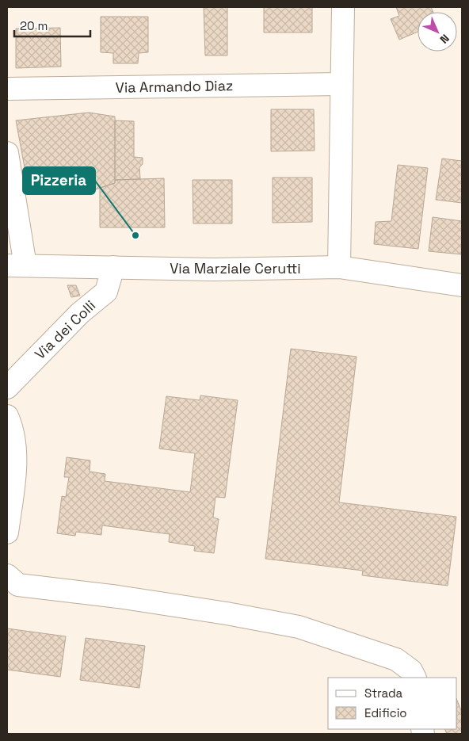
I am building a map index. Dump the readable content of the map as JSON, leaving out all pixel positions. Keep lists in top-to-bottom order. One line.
{"streets":{"street":["Via Armando Diaz","Via Marziale Cerutti","Via dei Colli"]},"crossings":[["Via Marziale Cerutti","Via dei Colli"]],"places":["Pizzeria"],"legend":["Strada","Edificio"],"scale_bar":"20 m","north":"bottom right"}
